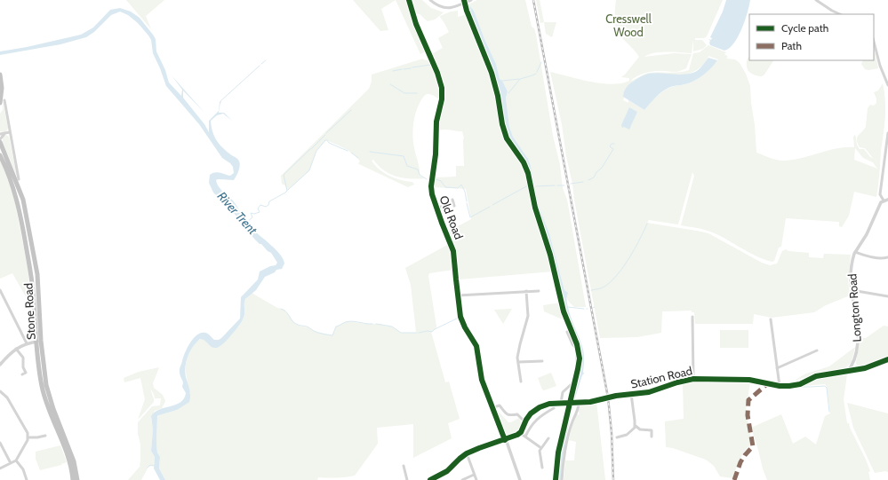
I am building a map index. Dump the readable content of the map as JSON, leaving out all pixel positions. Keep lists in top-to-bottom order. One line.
{"streets":{"highway":["Stone Road"],"street":["Old Road","Longton Road","Station Road"]},"crossings":[["Longton Road","Station Road"]],"water":["River Trent"],"parks":["Cresswell Wood"],"legend":["Cycle path","Path"]}
